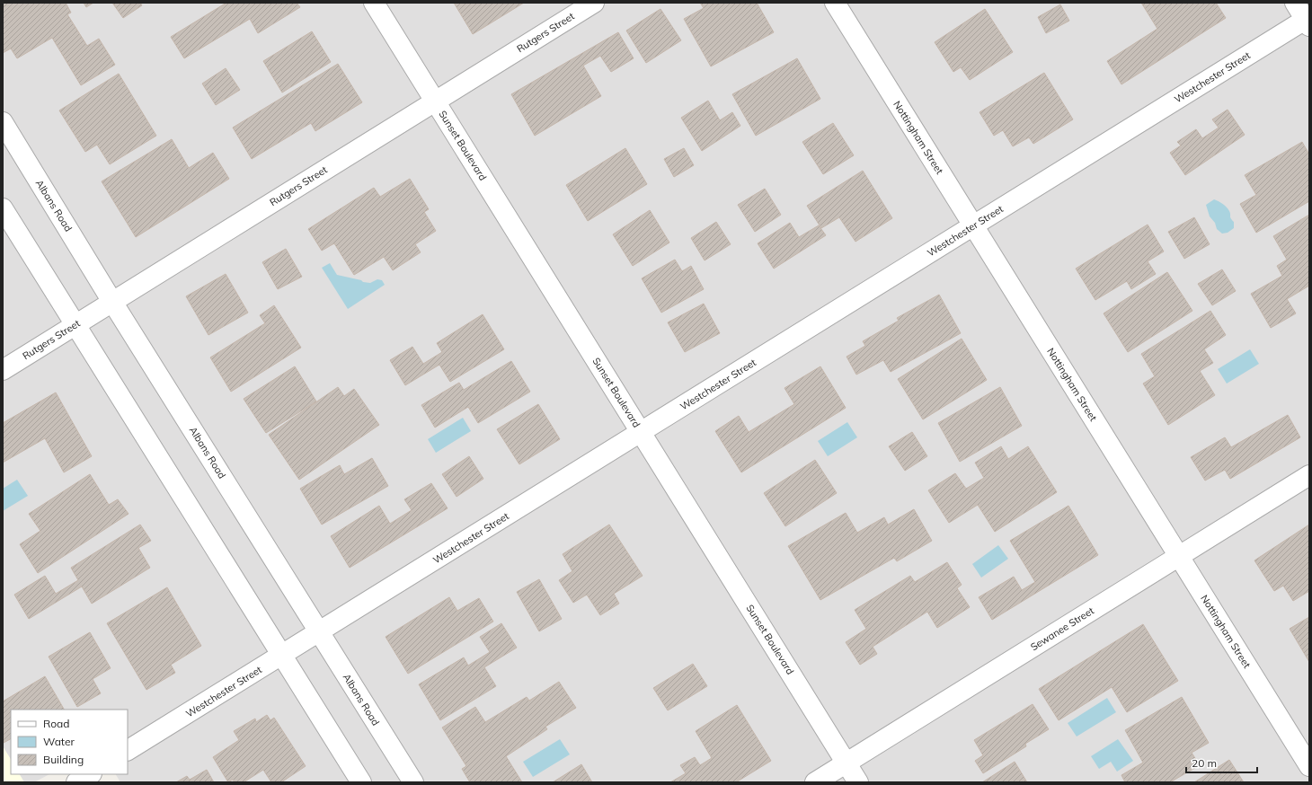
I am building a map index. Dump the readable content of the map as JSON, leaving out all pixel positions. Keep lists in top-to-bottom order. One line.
{"streets":{"street":["Rutgers Street","Westchester Street","Nottingham Street","Sunset Boulevard","Albans Road","Sewanee Street"]},"crossings":[["Rutgers Street","Sunset Boulevard"],["Rutgers Street","Albans Road"],["Westchester Street","Nottingham Street"],["Westchester Street","Sunset Boulevard"],["Westchester Street","Albans Road"],["Nottingham Street","Sewanee Street"],["Sunset Boulevard","Sewanee Street"]],"legend":["Road","Water","Building"],"scale_bar":"20 m"}
